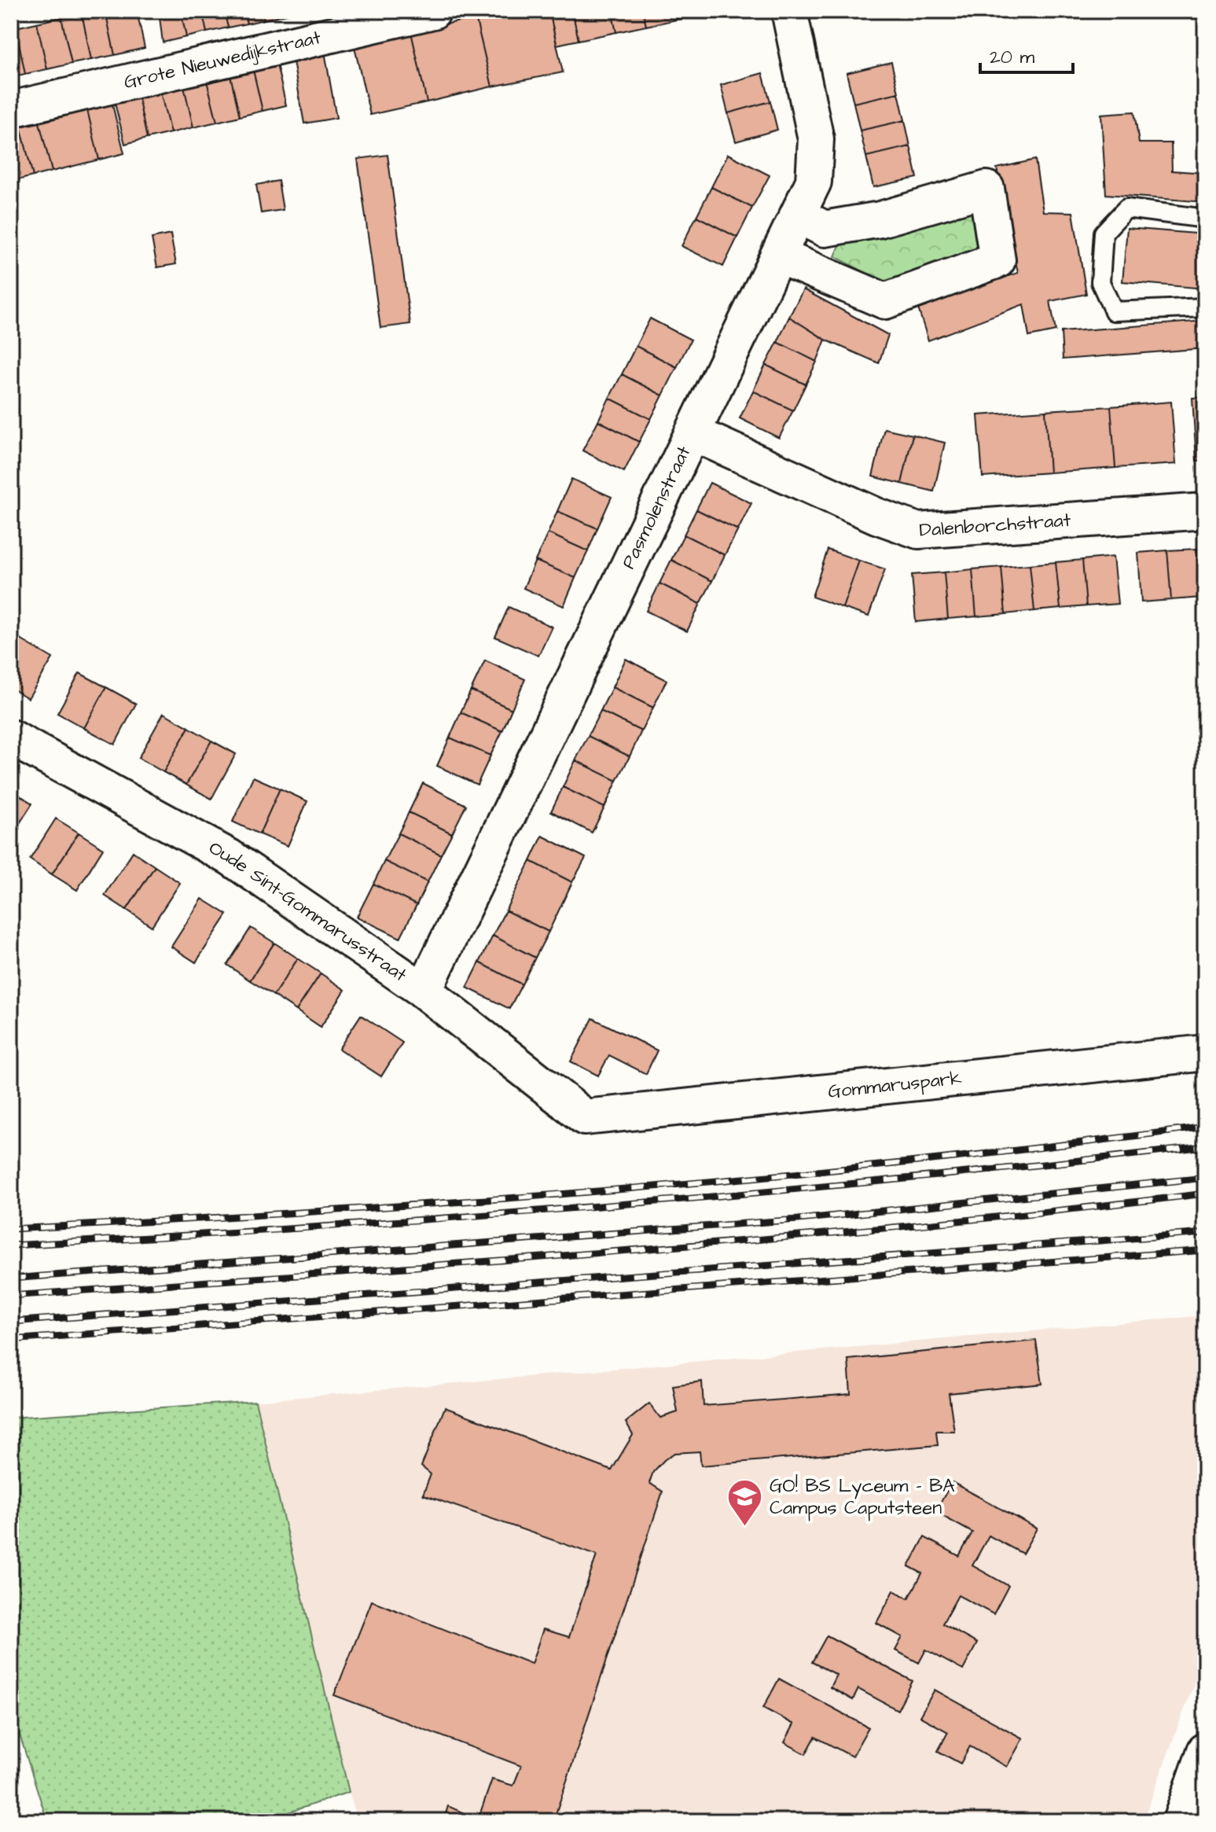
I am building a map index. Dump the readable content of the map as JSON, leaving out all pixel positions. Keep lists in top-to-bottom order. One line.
{"streets":{"street":["Grote Nieuwedijkstraat","Pasmolenstraat","Dalenborchstraat","Oude Sint-Gommarusstraat","Gommaruspark"]},"crossings":[["Pasmolenstraat","Dalenborchstraat"],["Pasmolenstraat","Oude Sint-Gommarusstraat"],["Oude Sint-Gommarusstraat","Gommaruspark"]],"places":{"school or university":["GO! BS Lyceum - BA Campus Caputsteen"]},"scale_bar":"20 m"}
